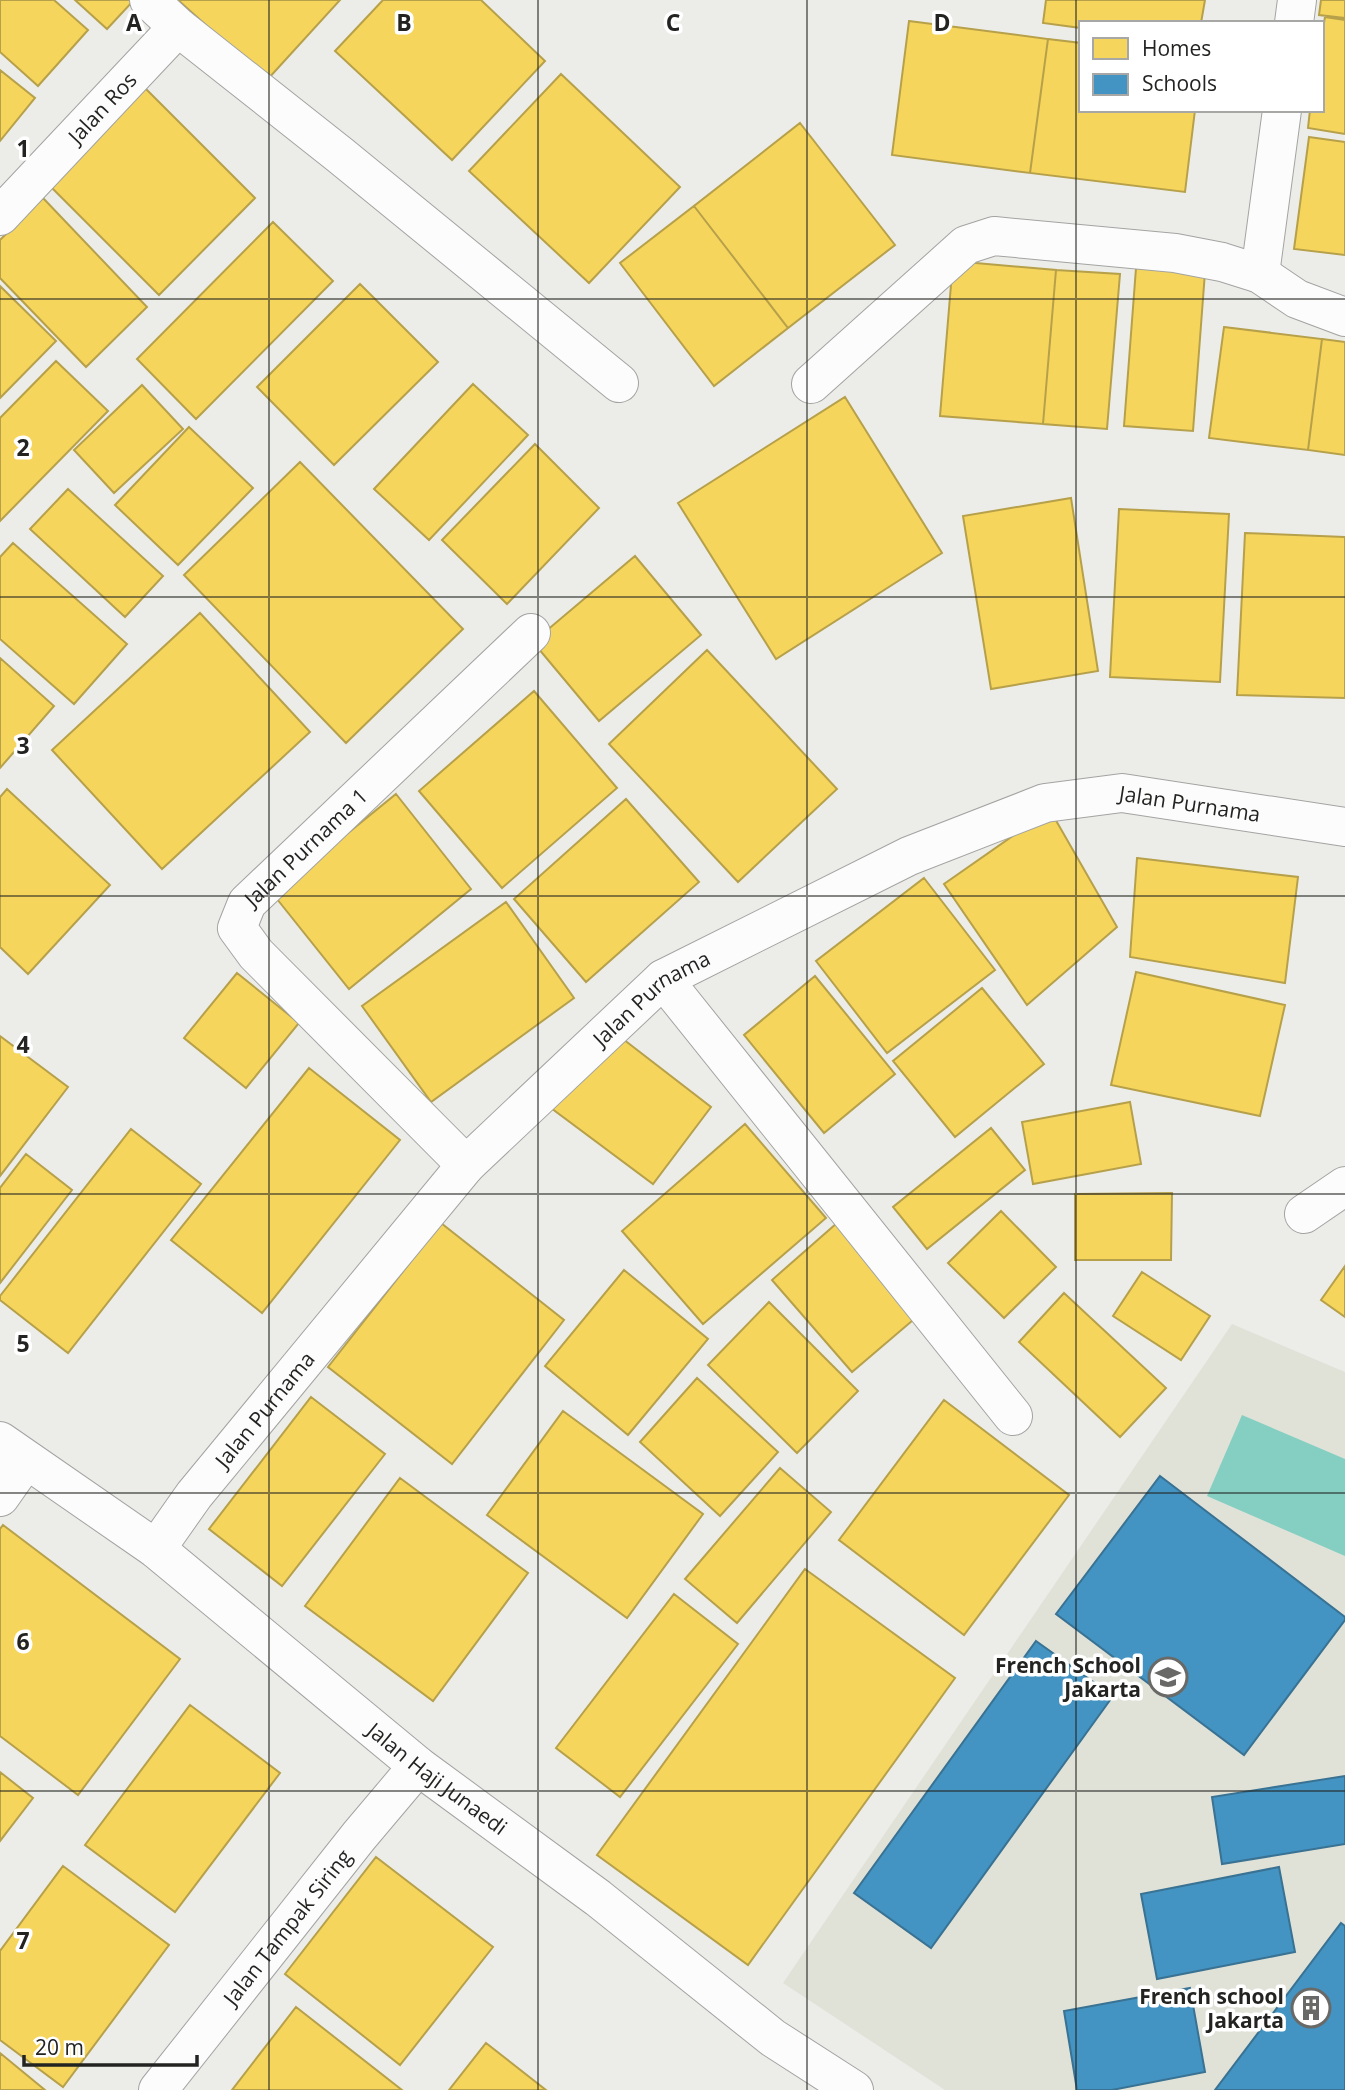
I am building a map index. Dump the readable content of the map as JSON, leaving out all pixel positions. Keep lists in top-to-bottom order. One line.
{"streets":{"street":["Jalan Ros","Jalan Purnama","Jalan Purnama 1","Jalan Haji Junaedi","Jalan Tampak Siring"]},"crossings":[["Jalan Purnama","Jalan Purnama 1"],["Jalan Purnama","Jalan Haji Junaedi"],["Jalan Haji Junaedi","Jalan Tampak Siring"]],"places":{"school or university":["French School Jakarta"],"building":["French school Jakarta"]},"legend":["Homes","Schools"],"scale_bar":"20 m","grid":{"columns":["A","B","C","D"],"rows":["1","2","3","4","5","6","7"]}}
